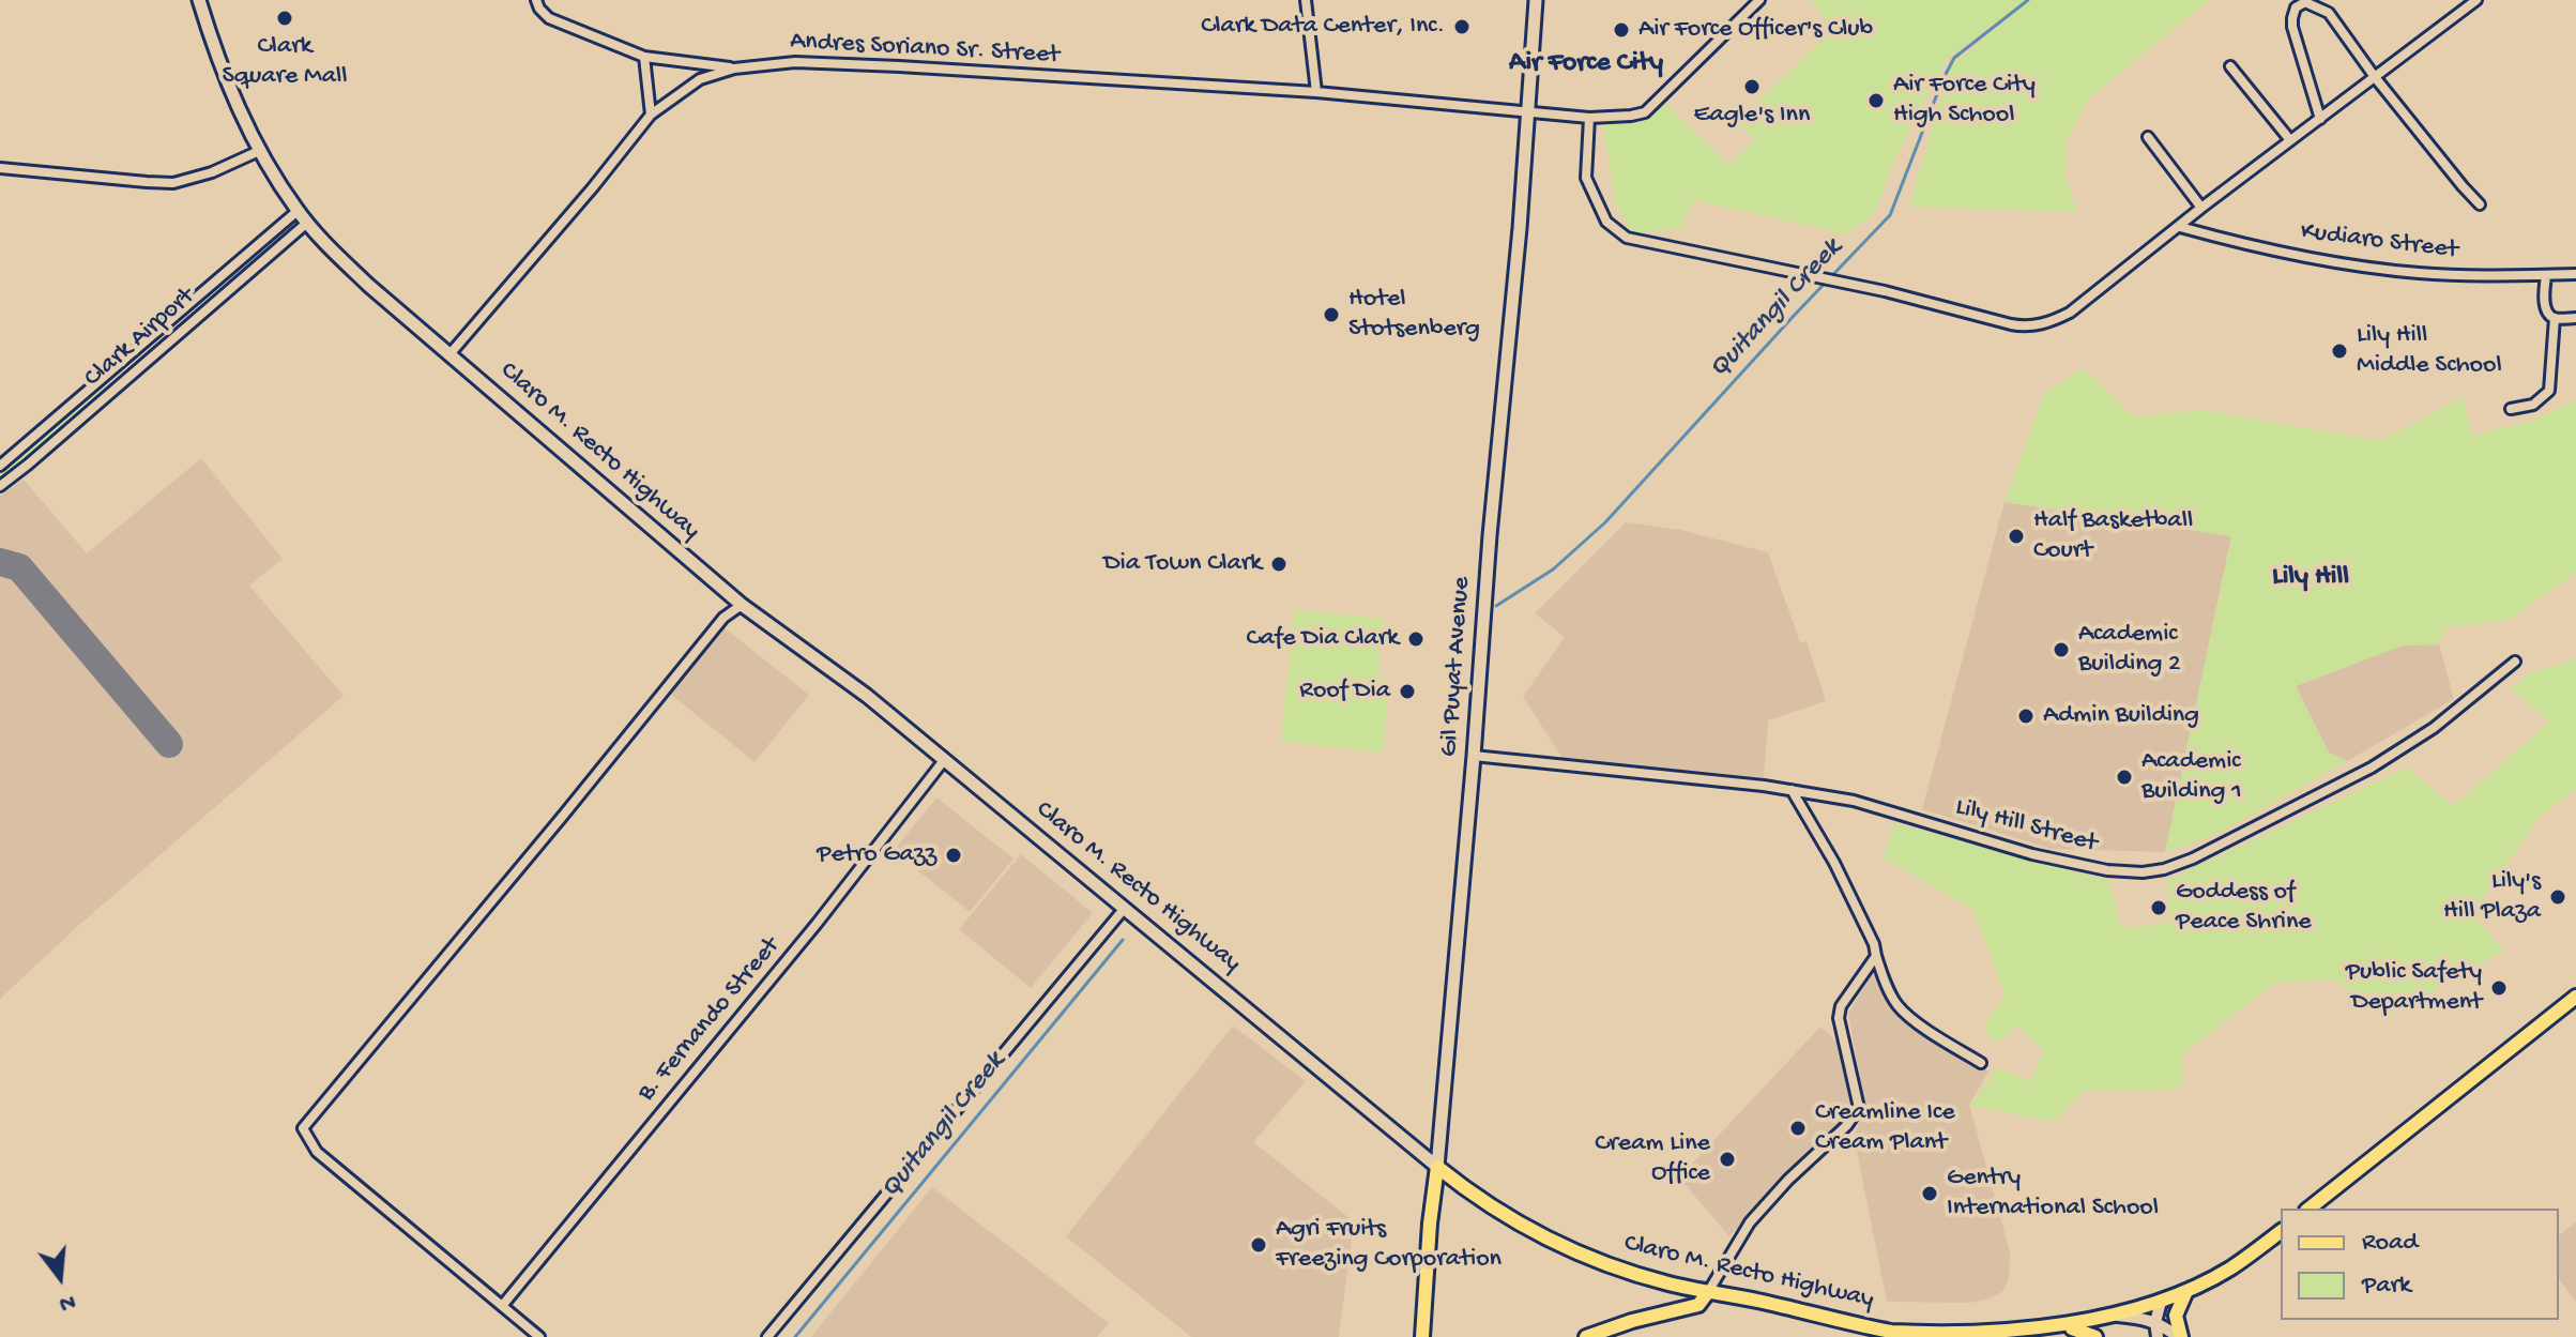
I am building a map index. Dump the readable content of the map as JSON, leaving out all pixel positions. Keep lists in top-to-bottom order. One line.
{"streets":{"main road":["Claro M. Recto Highway","Gil Puyat Avenue"],"street":["Andres Soriano Sr. Street","Kudiaro Street","Clark Airport","Lily Hill Street","B. Fernando Street"]},"crossings":[["Andres Soriano Sr. Street","Claro M. Recto Highway"],["Andres Soriano Sr. Street","Gil Puyat Avenue"],["Clark Airport","Claro M. Recto Highway"],["Claro M. Recto Highway","Gil Puyat Avenue"],["Claro M. Recto Highway","B. Fernando Street"],["Gil Puyat Avenue","Lily Hill Street"]],"districts":["Air Force City","Lily Hill"],"water":["Quitangil Creek"],"places":["Clark Square Mall","Clark Data Center, Inc.","Air Force Officer's Club","Eagle's Inn","Air Force City High School","Hotel Stotsenberg","Lily Hill Middle School","Half Basketball Court","Dia Town Clark","Cafe Dia Clark","Academic Building 2","Roof Dia","Admin Building","Academic Building 1","Petro Gazz","Lily's Hill Plaza","Goddess of Peace Shrine","Public Safety Department","Creamline Ice Cream Plant","Cream Line Office","Gentry International School","Agri Fruits Freezing Corporation"],"legend":["Road","Park"],"north":"bottom"}
